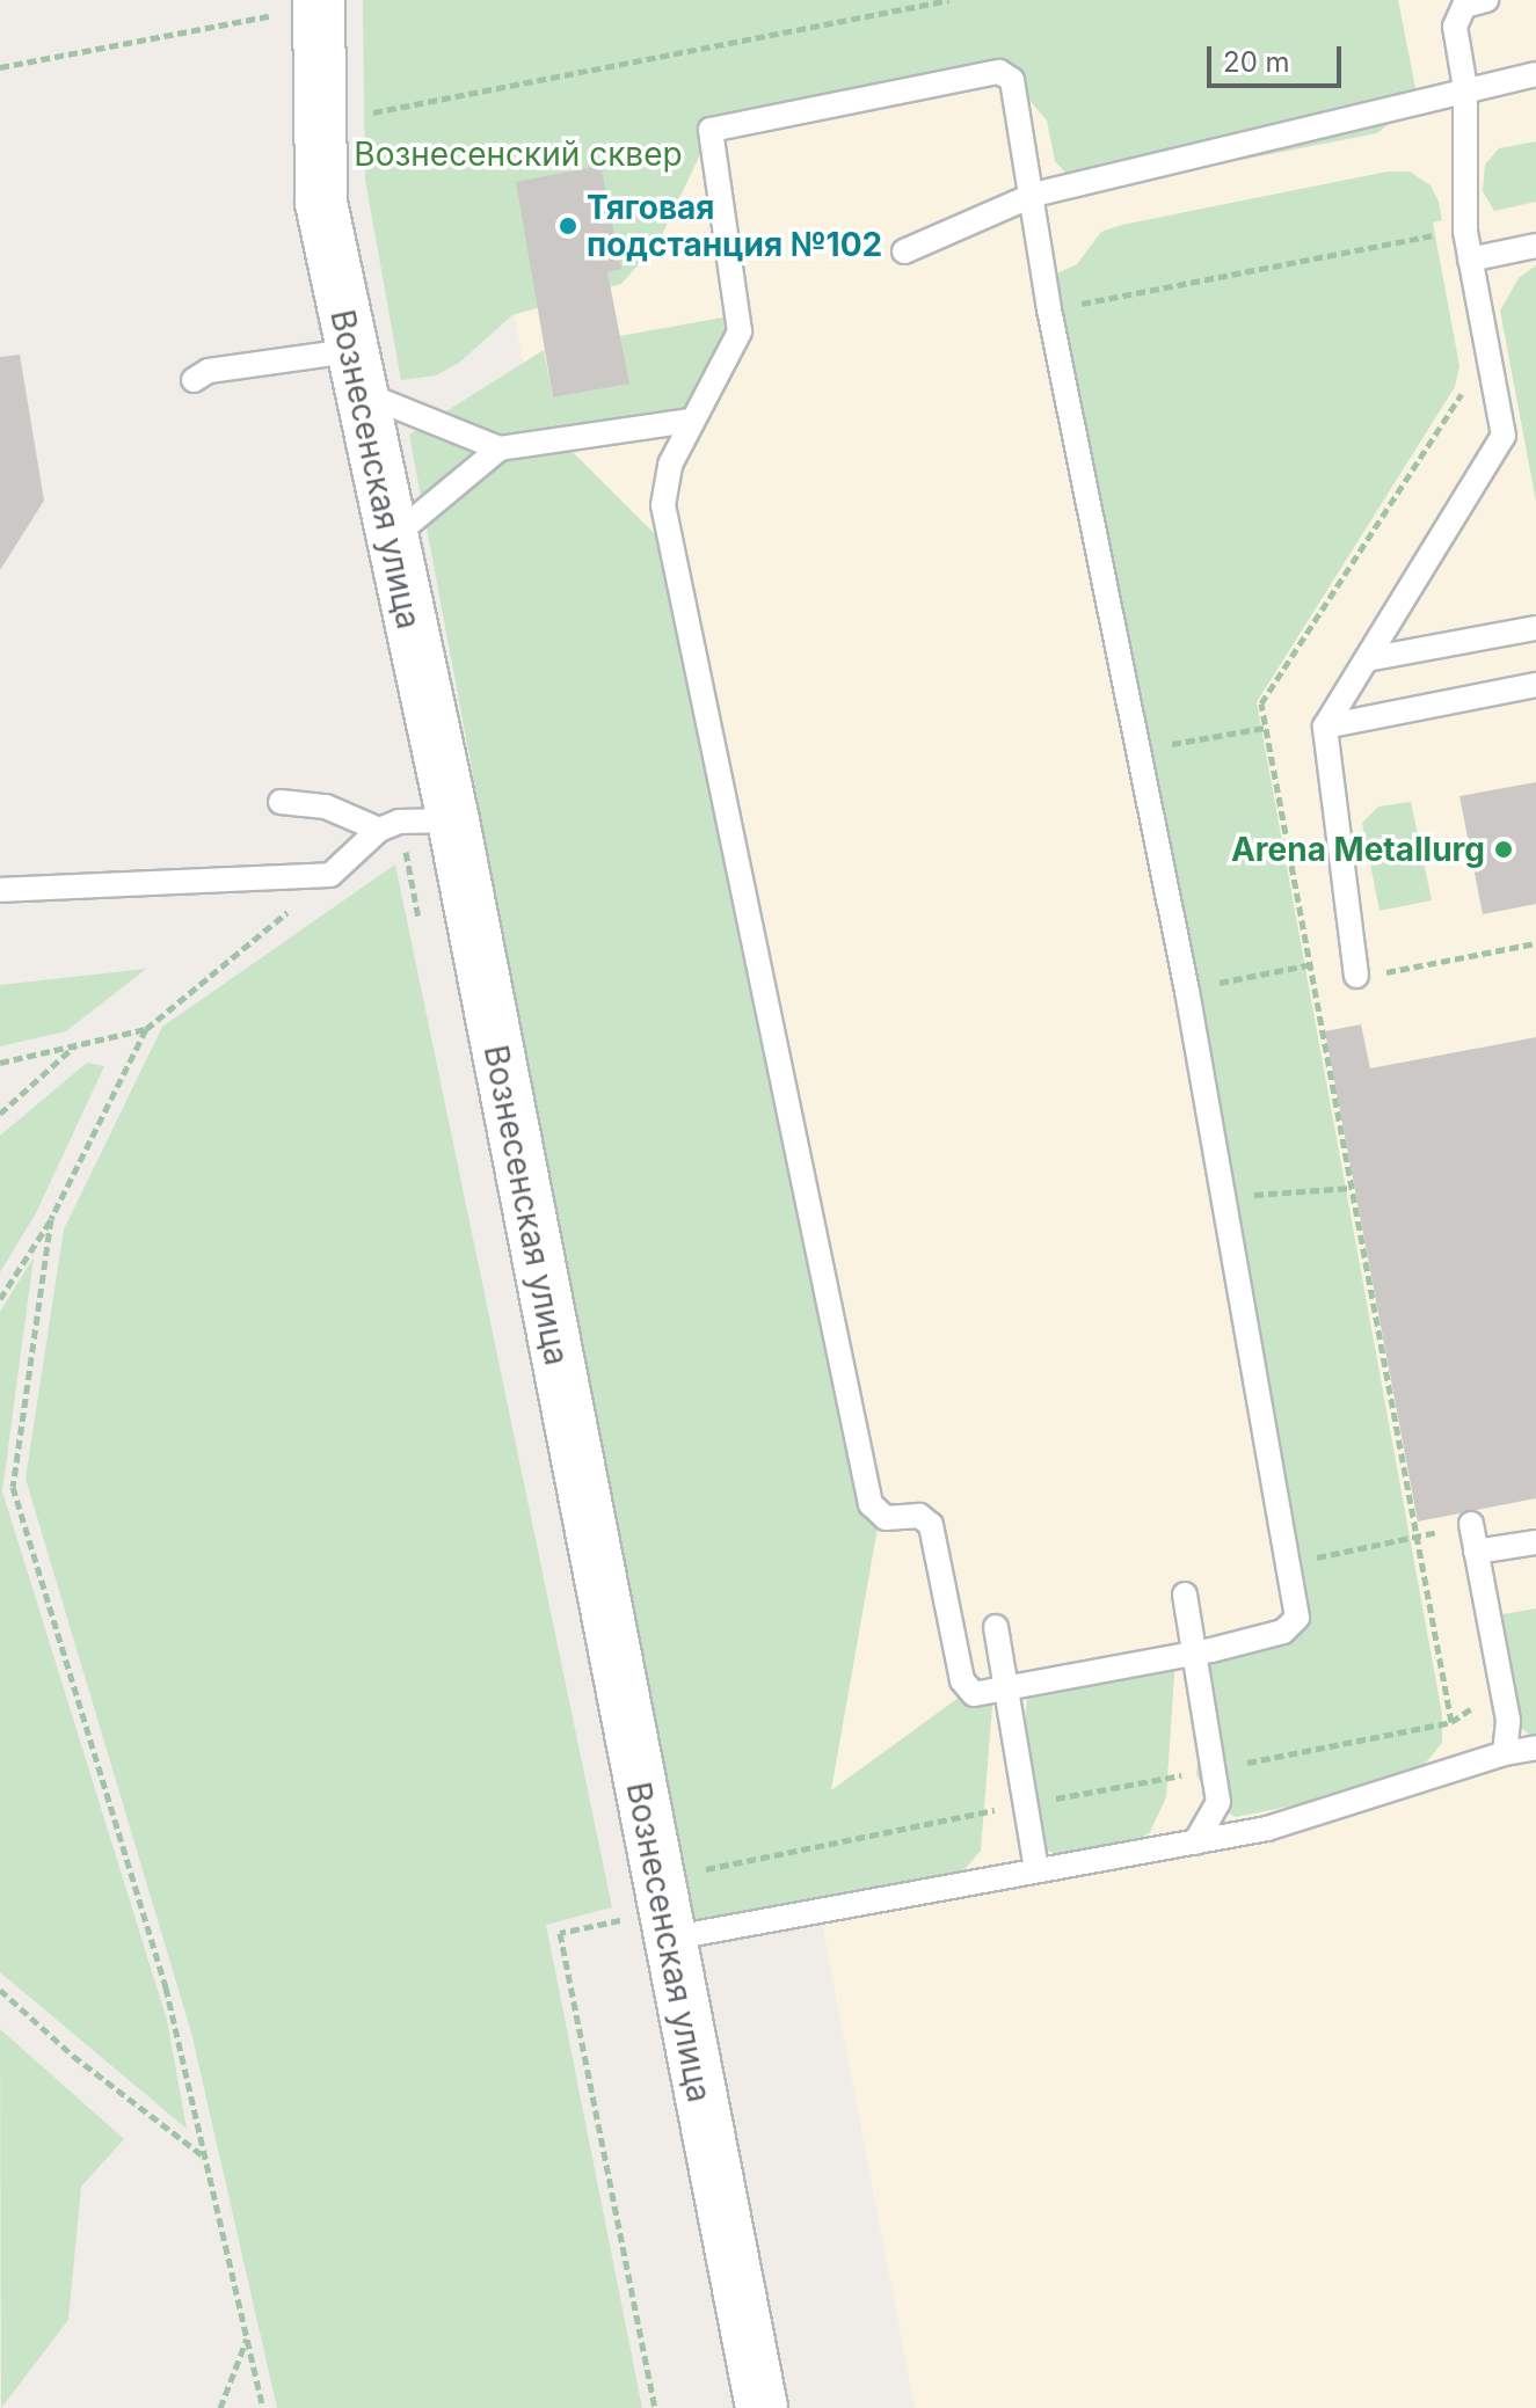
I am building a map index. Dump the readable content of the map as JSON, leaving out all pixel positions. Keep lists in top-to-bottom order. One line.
{"streets":{"main road":["Вознесенская улица"]},"parks":["Вознесенский cквер"],"places":["Тяговая подстанция №102","Arena Metallurg"],"scale_bar":"20 m"}
